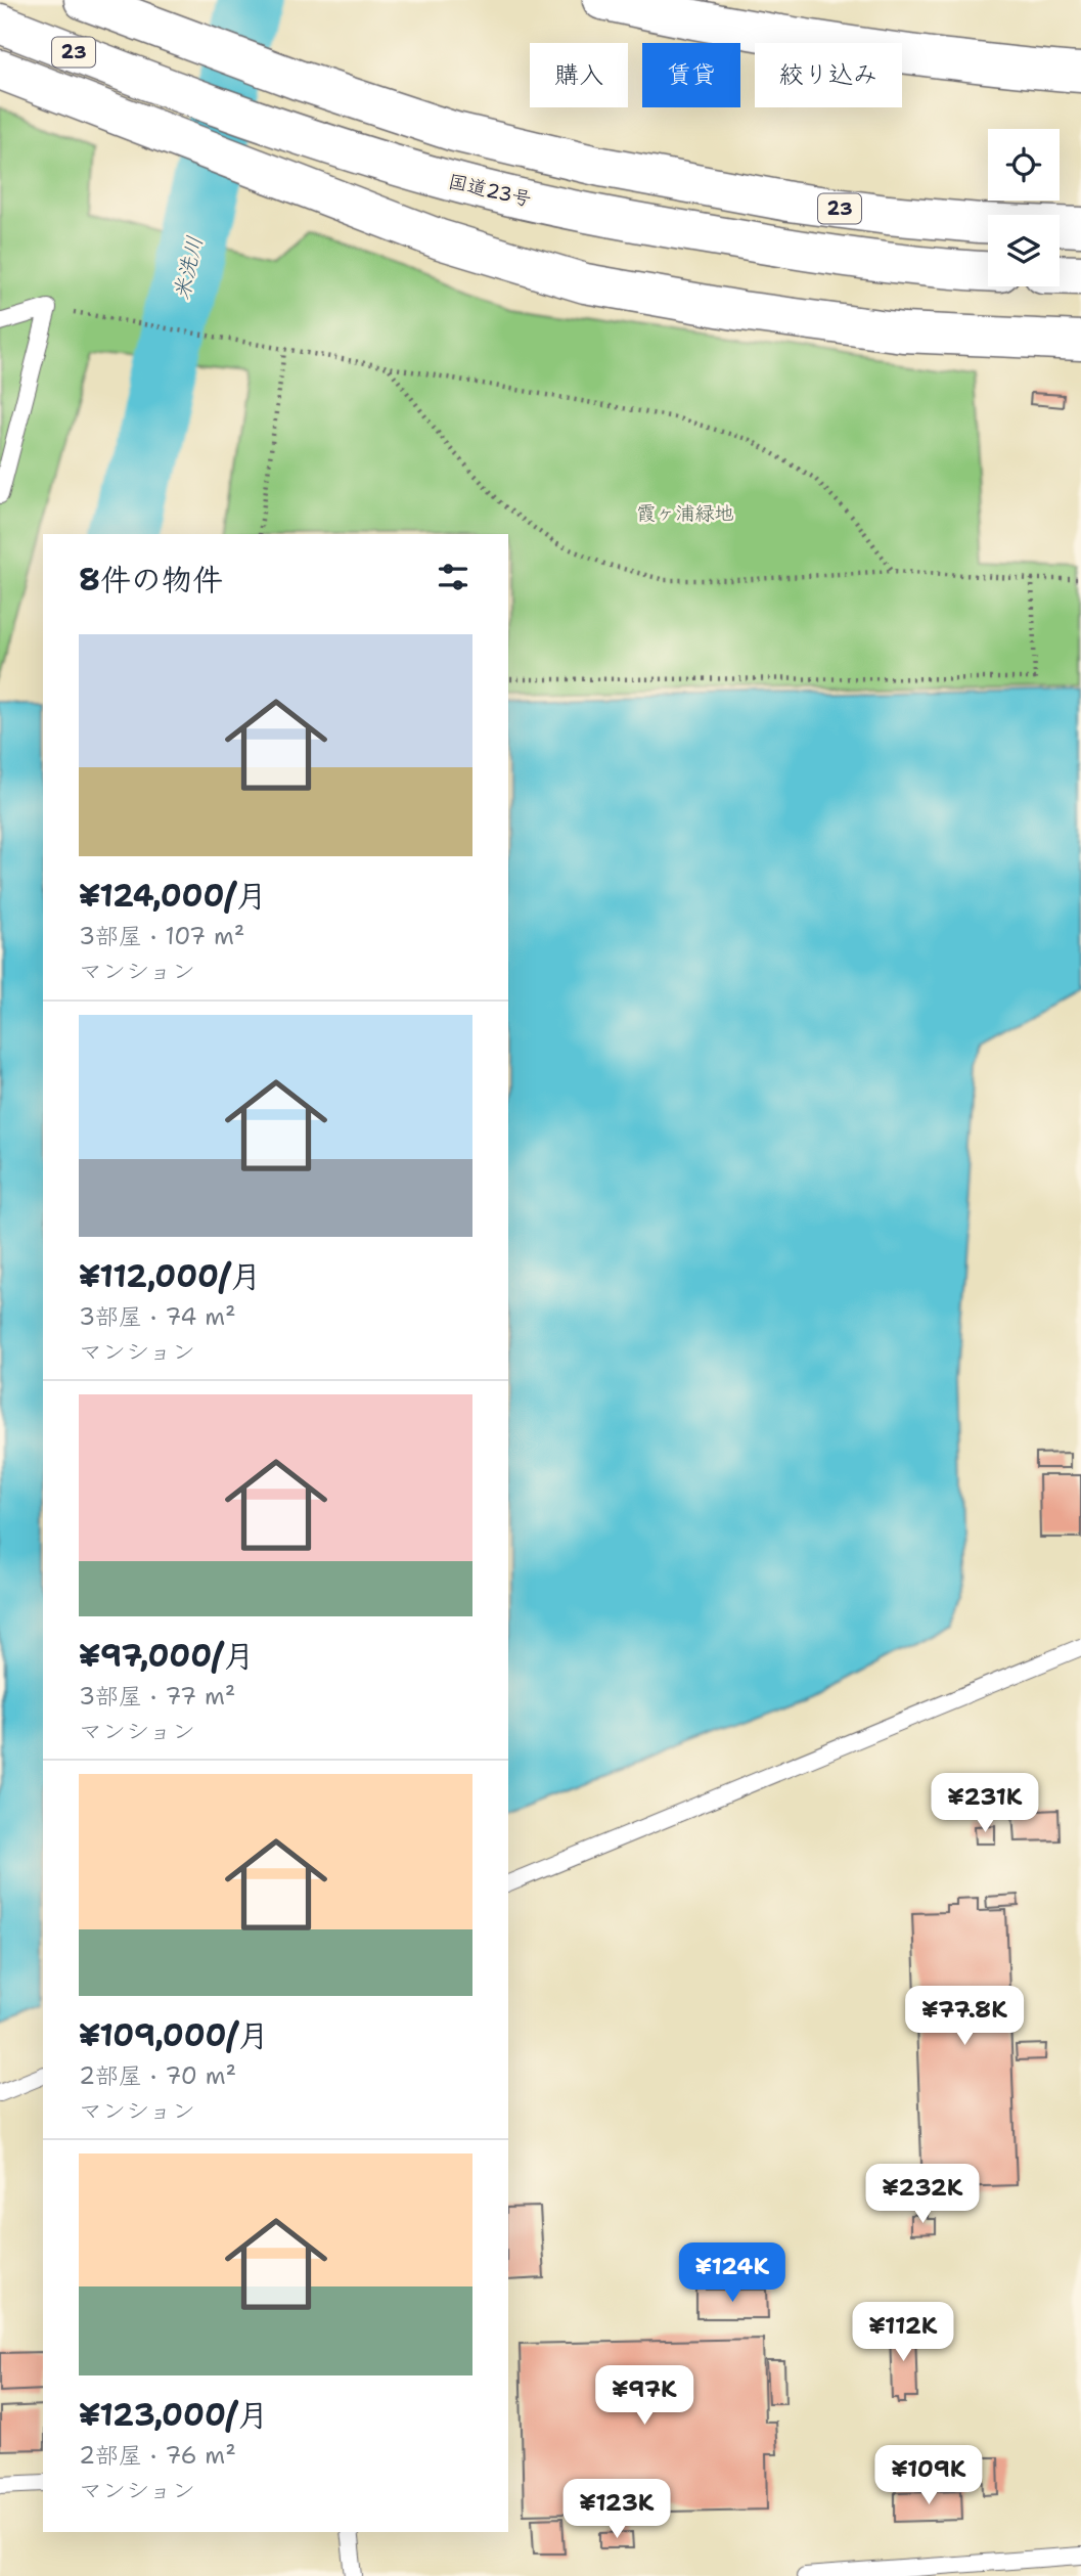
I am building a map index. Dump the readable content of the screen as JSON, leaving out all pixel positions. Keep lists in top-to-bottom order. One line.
{"streets":{"highway":["23","国道23号"]},"water":["米洗川"],"parks":["霞ヶ浦緑地"],"page":{"chip":["購入","賃貸","絞り込み"],"heading":"8件の物件","list":[{"name":"¥124,000/月","note":"3部屋 · 107 m² · マンション"},{"name":"¥112,000/月","note":"3部屋 · 74 m² · マンション"},{"name":"¥97,000/月","note":"3部屋 · 77 m² · マンション"},{"name":"¥109,000/月","note":"2部屋 · 70 m² · マンション"},{"name":"¥123,000/月","note":"2部屋 · 76 m² · マンション"}],"price":["¥231K","¥77.8K","¥232K","¥124K","¥112K","¥97K","¥109K","¥123K"]}}
